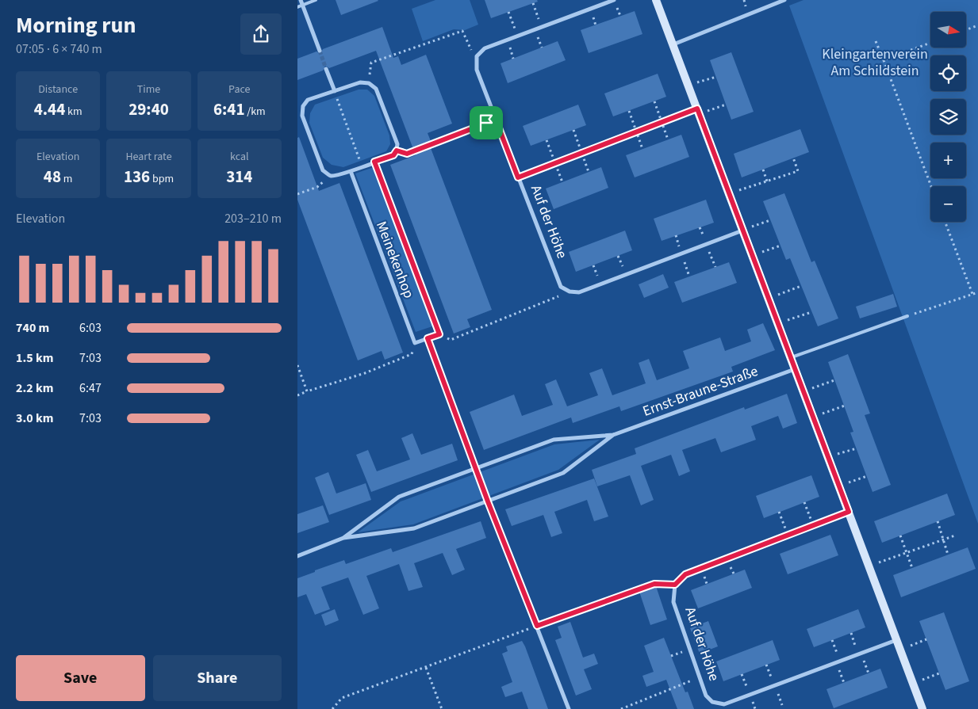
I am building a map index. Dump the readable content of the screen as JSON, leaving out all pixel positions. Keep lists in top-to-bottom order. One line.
{"streets":{"street":["Auf der Höhe","Meinekenhop","Ernst-Braune-Straße"]},"parks":["Kleingartenverein Am Schildstein"],"north":"right","page":{"heading":["Morning run","07:05 · 6 × 740 m"],"map_buttons":["+","−"],"stats":[["Distance","4.44 km"],["Time","29:40"],["Pace","6:41 /km"],["Elevation","48 m"],["Heart rate","136 bpm"],["kcal","314"]],"chart":["Elevation","203–210 m"],"list":[{"name":"740 m","note":"6:03"},{"name":"1.5 km","note":"7:03"},{"name":"2.2 km","note":"6:47"},{"name":"3.0 km","note":"7:03"}],"buttons":["Save","Share"]}}
